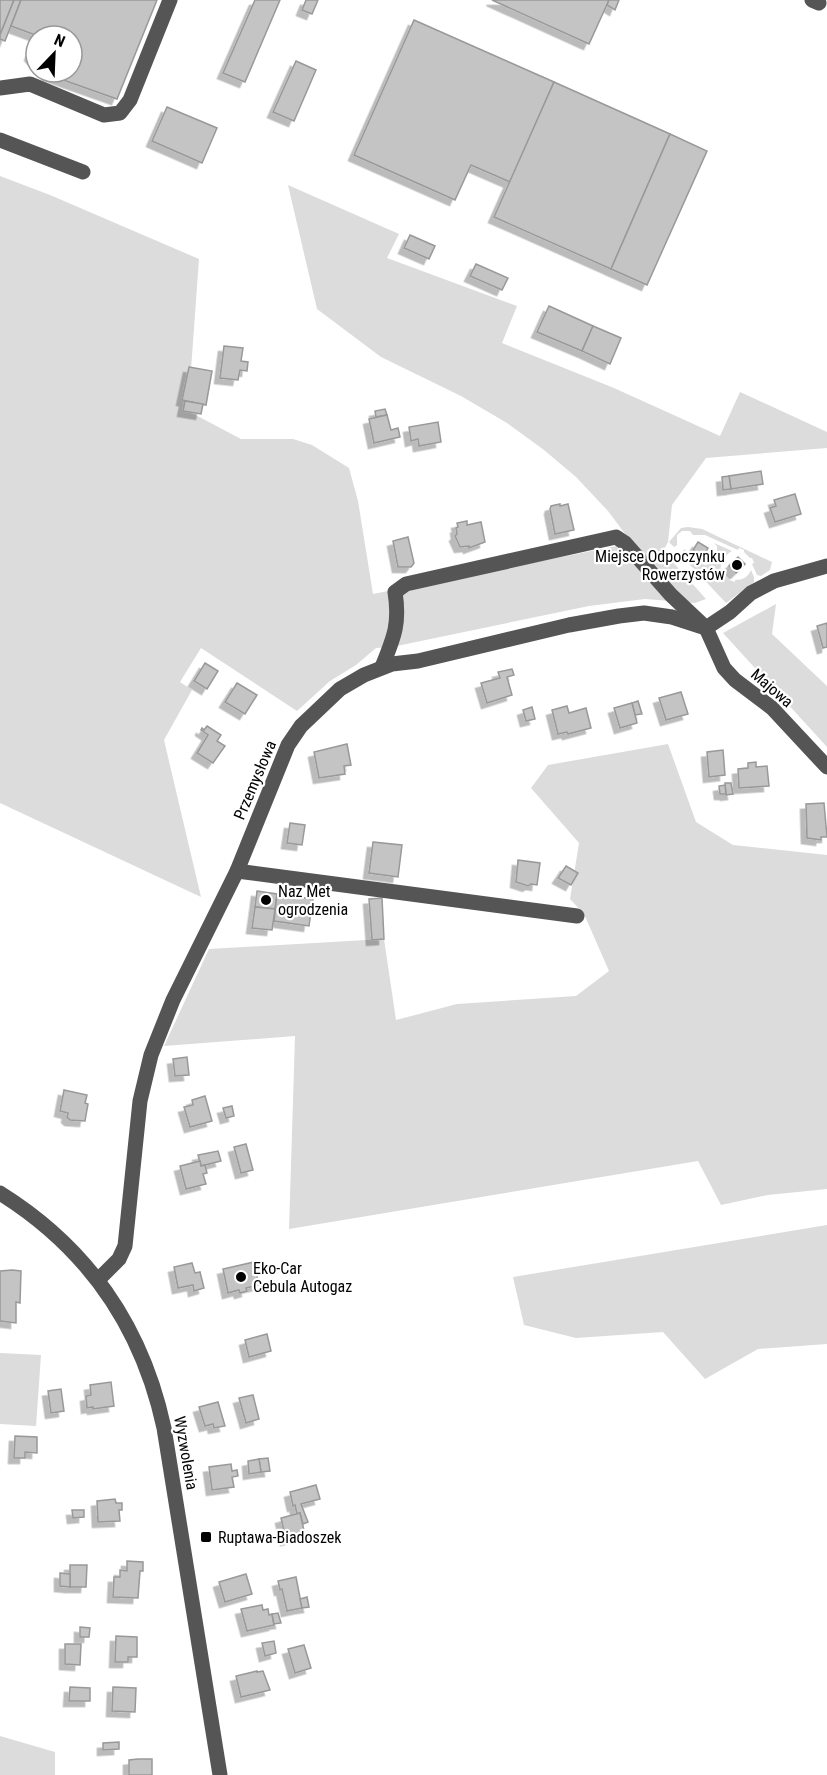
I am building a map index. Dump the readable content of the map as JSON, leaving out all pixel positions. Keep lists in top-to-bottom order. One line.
{"streets":{"street":["Majowa","Przemysłowa","Wyzwolenia"]},"crossings":[["Majowa","Przemysłowa"],["Przemysłowa","Wyzwolenia"]],"places":{"other":["Miejsce Odpoczynku Rowerzystów","Naz Met ogrodzenia","Eko-Car Cebula Autogaz"],"transit":["Ruptawa-Biadoszek"]},"north":"top right"}
